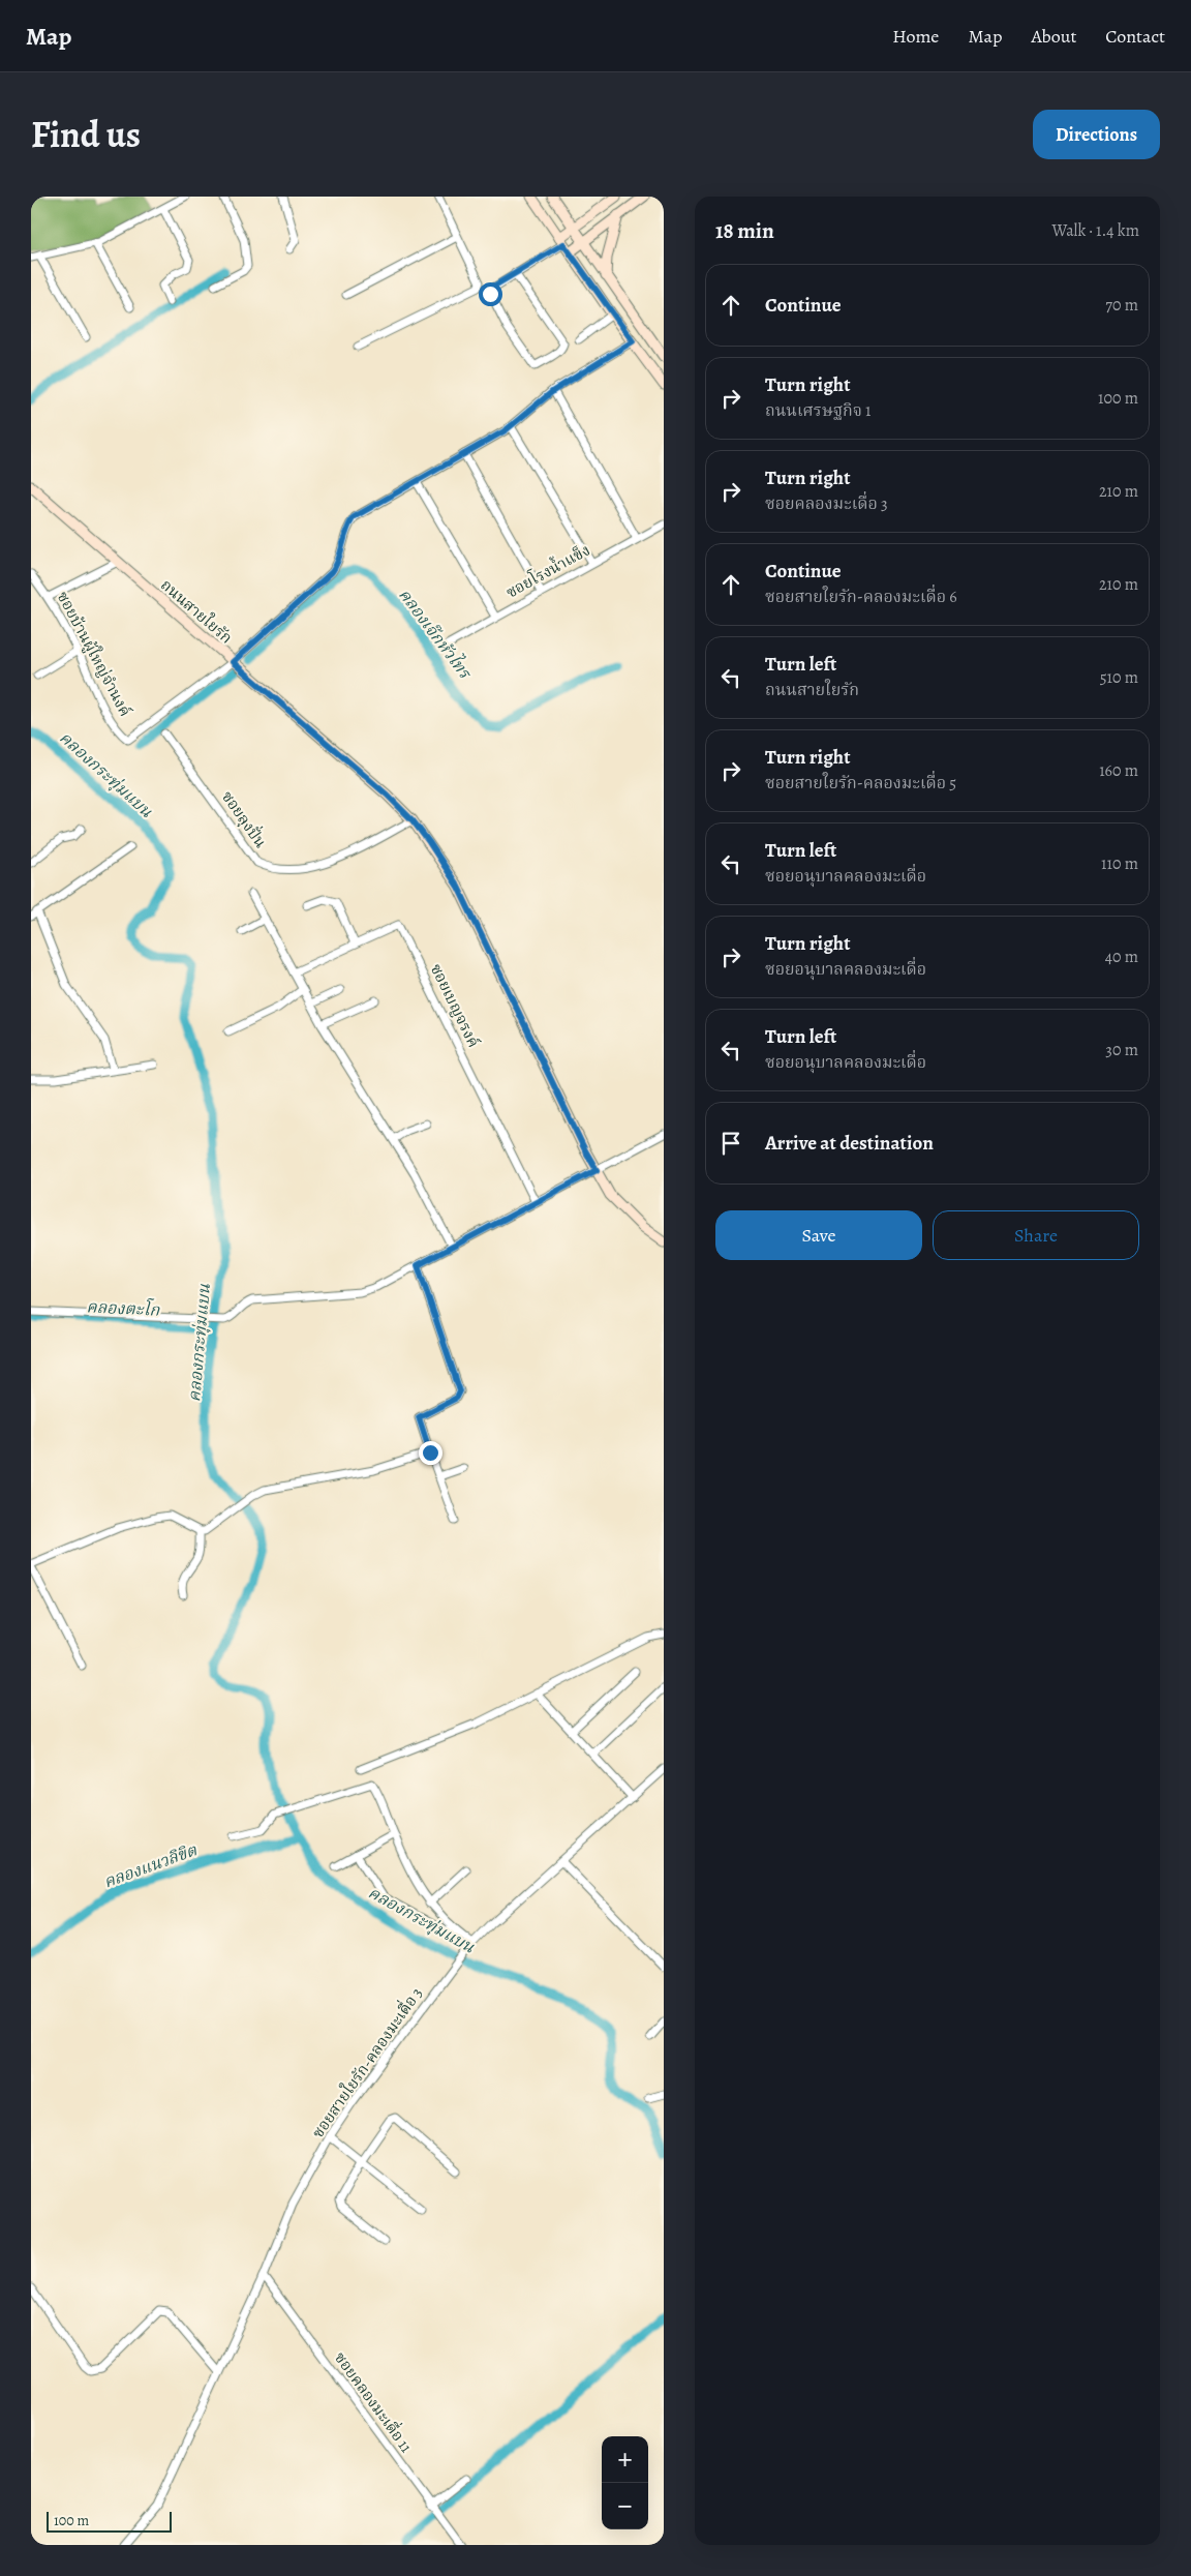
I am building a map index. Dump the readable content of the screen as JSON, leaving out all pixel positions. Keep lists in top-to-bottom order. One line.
{"streets":{"street":["ซอยโรงน้ำแข็ง","ถนนสายใยรัก","ซอยบ้านผู้ใหญ่จำนงค์","ซอยลุงปั่น","ซอยเบญจรงค์","ซอยสายใยรัก-คลองมะเดื่อ 3","ซอยคลองมะเดื่อ 11"]},"crossings":[["ถนนสายใยรัก","ซอยบ้านผู้ใหญ่จำนงค์"],["ถนนสายใยรัก","ซอยลุงปั่น"],["ซอยสายใยรัก-คลองมะเดื่อ 3","ซอยคลองมะเดื่อ 11"]],"water":["คลองเจ๊กหัวไทร","คลองกระทุ่มแบน","คลองตะโก","คลองแนวลิขิต"],"scale_bar":"100 m","page":{"header":"Map","nav":["Home","Map","About","Contact"],"title":"Find us","buttons":["Directions",["Save","Share"]],"heading":["18 min","Walk · 1.4 km"],"list":[["Continue","70 m"],["Turn right","ถนนเศรษฐกิจ 1","100 m"],["Turn right","ซอยคลองมะเดื่อ 3","210 m"],["Continue","ซอยสายใยรัก-คลองมะเดื่อ 6","210 m"],["Turn left","ถนนสายใยรัก","510 m"],["Turn right","ซอยสายใยรัก-คลองมะเดื่อ 5","160 m"],["Turn left","ซอยอนุบาลคลองมะเดื่อ","110 m"],["Turn right","ซอยอนุบาลคลองมะเดื่อ","40 m"],["Turn left","ซอยอนุบาลคลองมะเดื่อ","30 m"],"Arrive at destination"],"map_buttons":["+","−"],"scale":"100 m"}}
